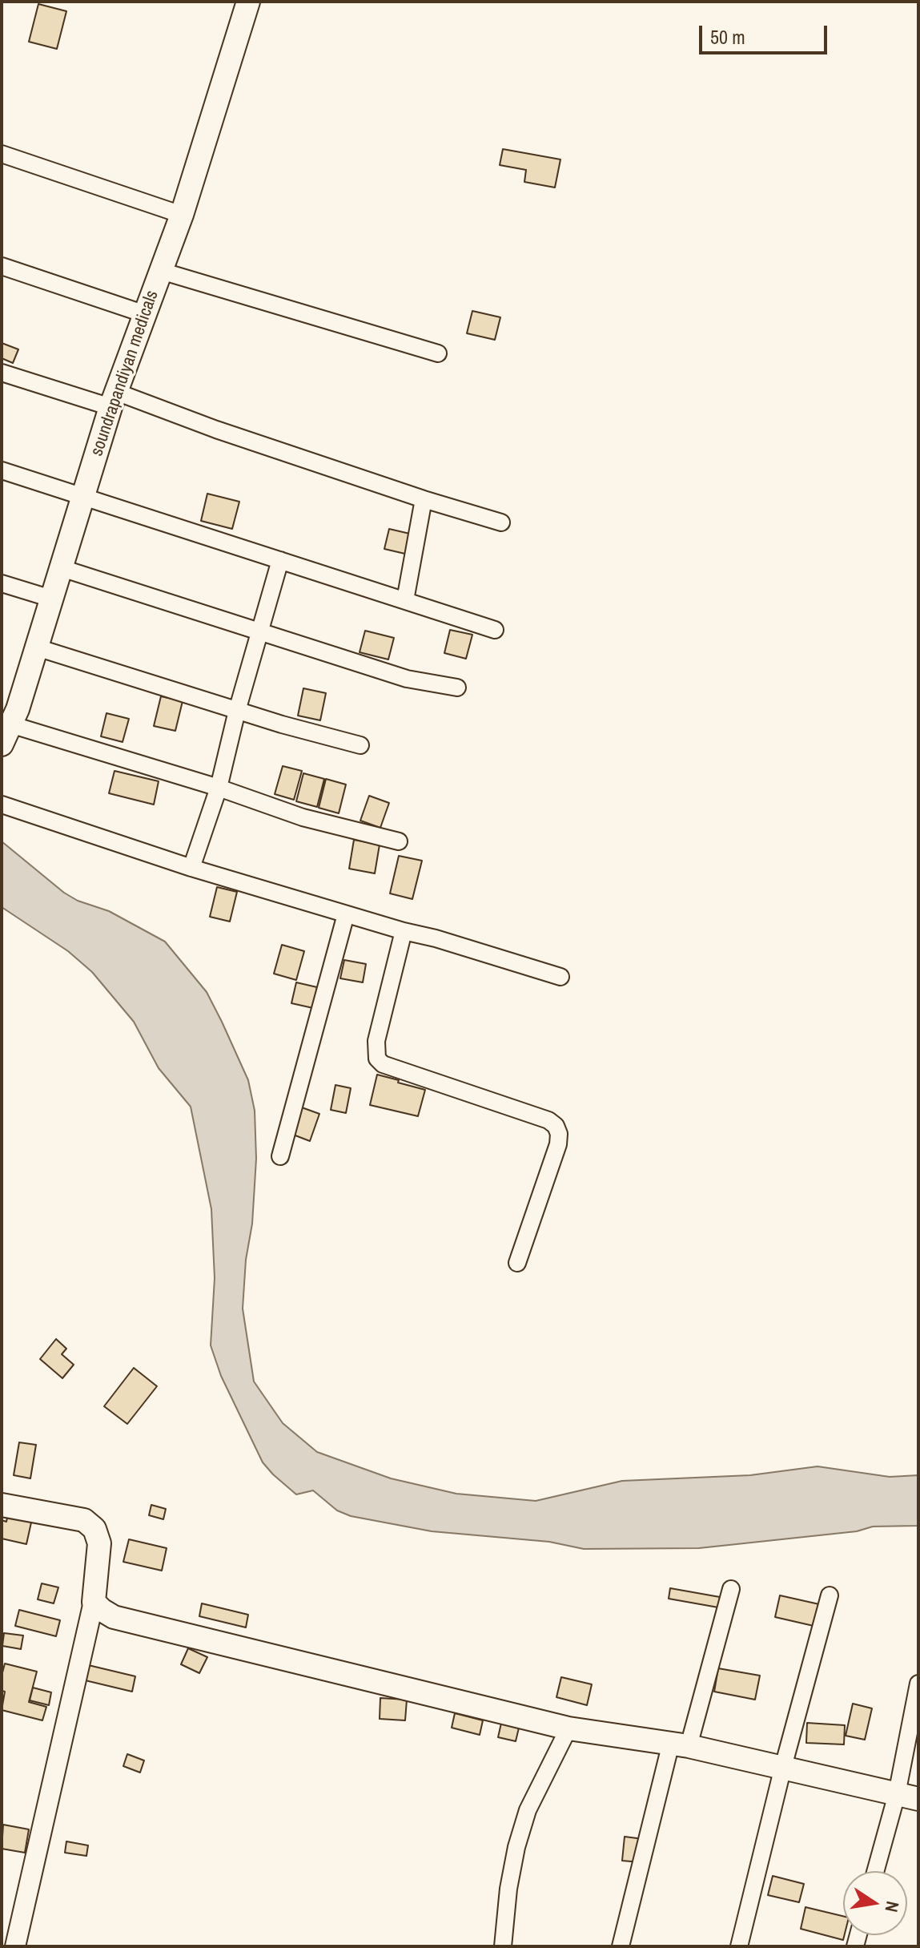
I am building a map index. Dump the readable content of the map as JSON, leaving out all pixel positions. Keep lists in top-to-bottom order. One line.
{"streets":{"main road":["soundrapandiyan medicals"]},"scale_bar":"50 m","north":"right"}
